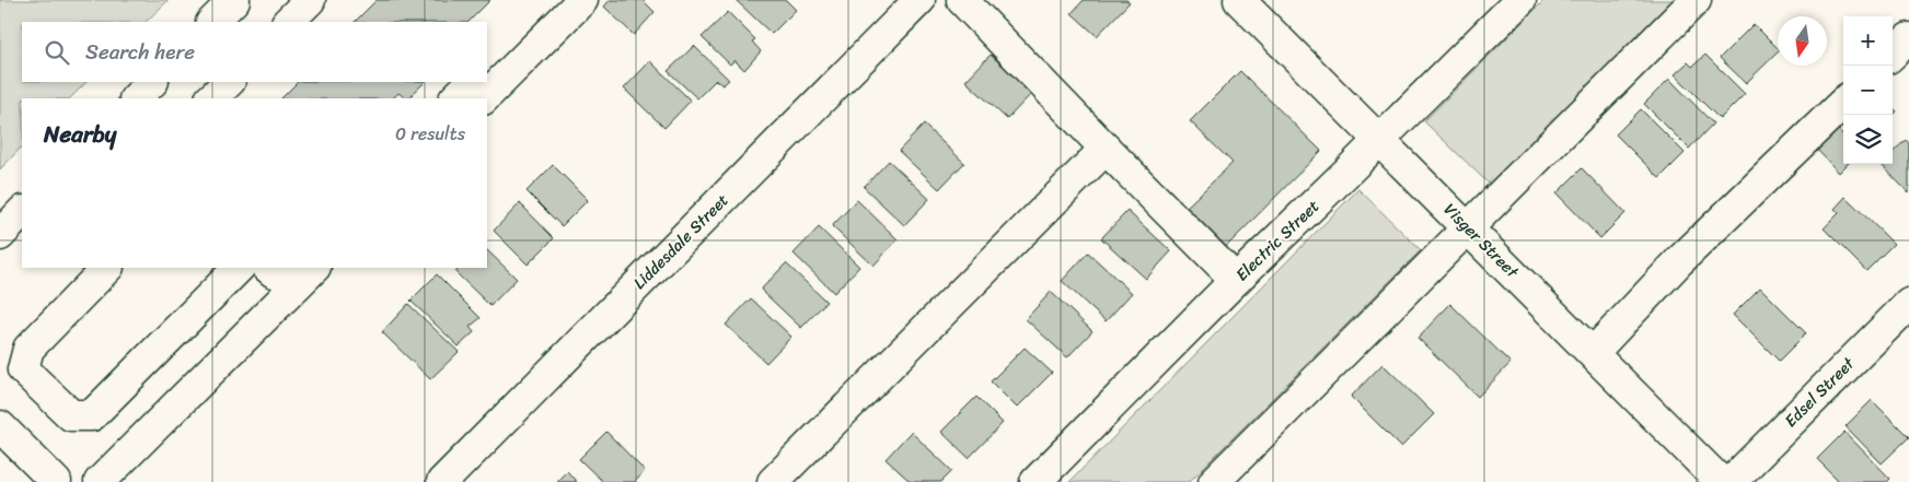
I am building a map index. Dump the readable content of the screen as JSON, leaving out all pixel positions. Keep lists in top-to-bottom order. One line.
{"streets":{"street":["Electric Street","Visger Street","Liddesdale Street","Edsel Street"]},"crossings":[["Electric Street","Visger Street"]],"north":"bottom","page":{"map_buttons":["+","−"],"search":"Search here","heading":["Nearby","0 results"]}}
